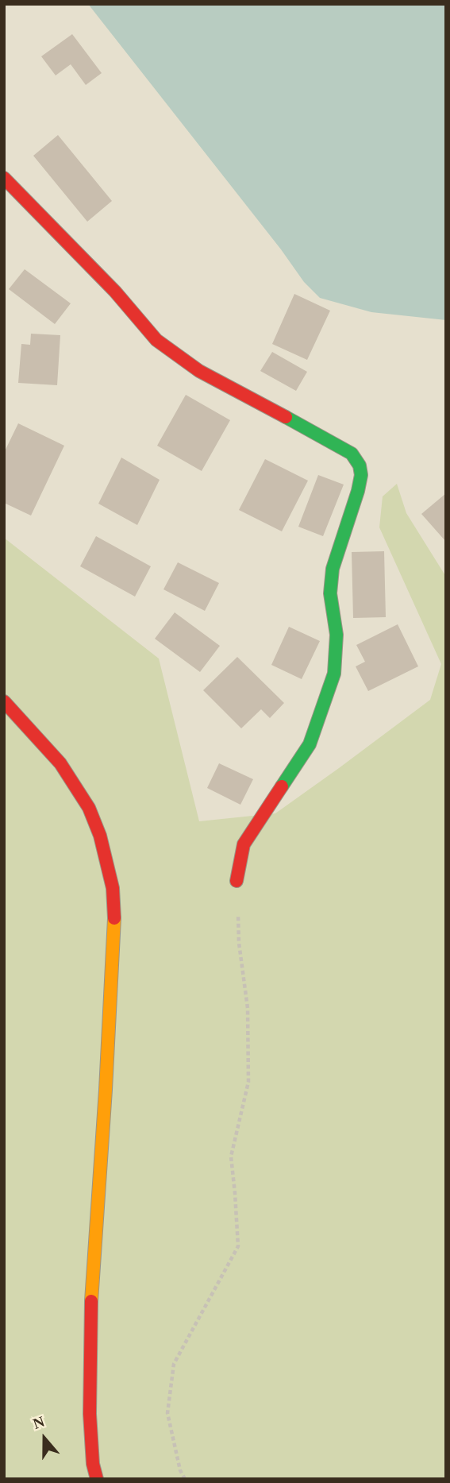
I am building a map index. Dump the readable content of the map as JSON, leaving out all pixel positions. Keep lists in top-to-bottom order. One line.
{"north":"top"}
